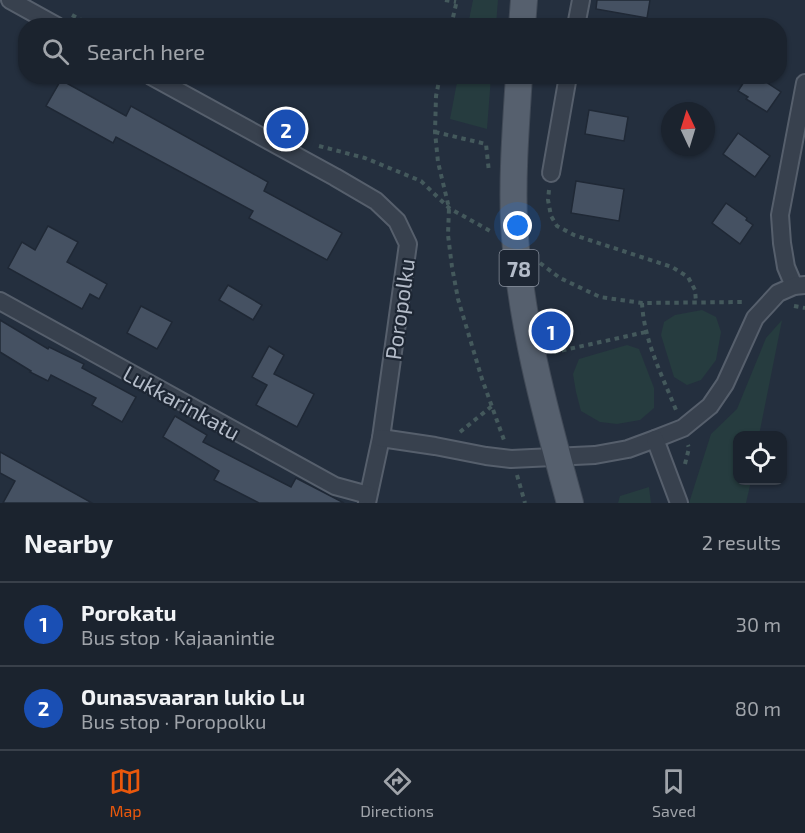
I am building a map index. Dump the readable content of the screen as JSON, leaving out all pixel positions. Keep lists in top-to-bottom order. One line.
{"streets":{"main road":["78"],"street":["Poropolku","Lukkarinkatu"]},"crossings":[["Poropolku","Lukkarinkatu"]],"north":"top","page":{"search":"Search here","pins":["2","1"],"heading":["Nearby","2 results"],"list":[{"mark":"1","name":"Porokatu","note":"Bus stop · Kajaanintie","value":"30 m"},{"mark":"2","name":"Ounasvaaran lukio Lu","note":"Bus stop · Poropolku","value":"80 m"}],"nav":["Map","Directions","Saved"]}}
